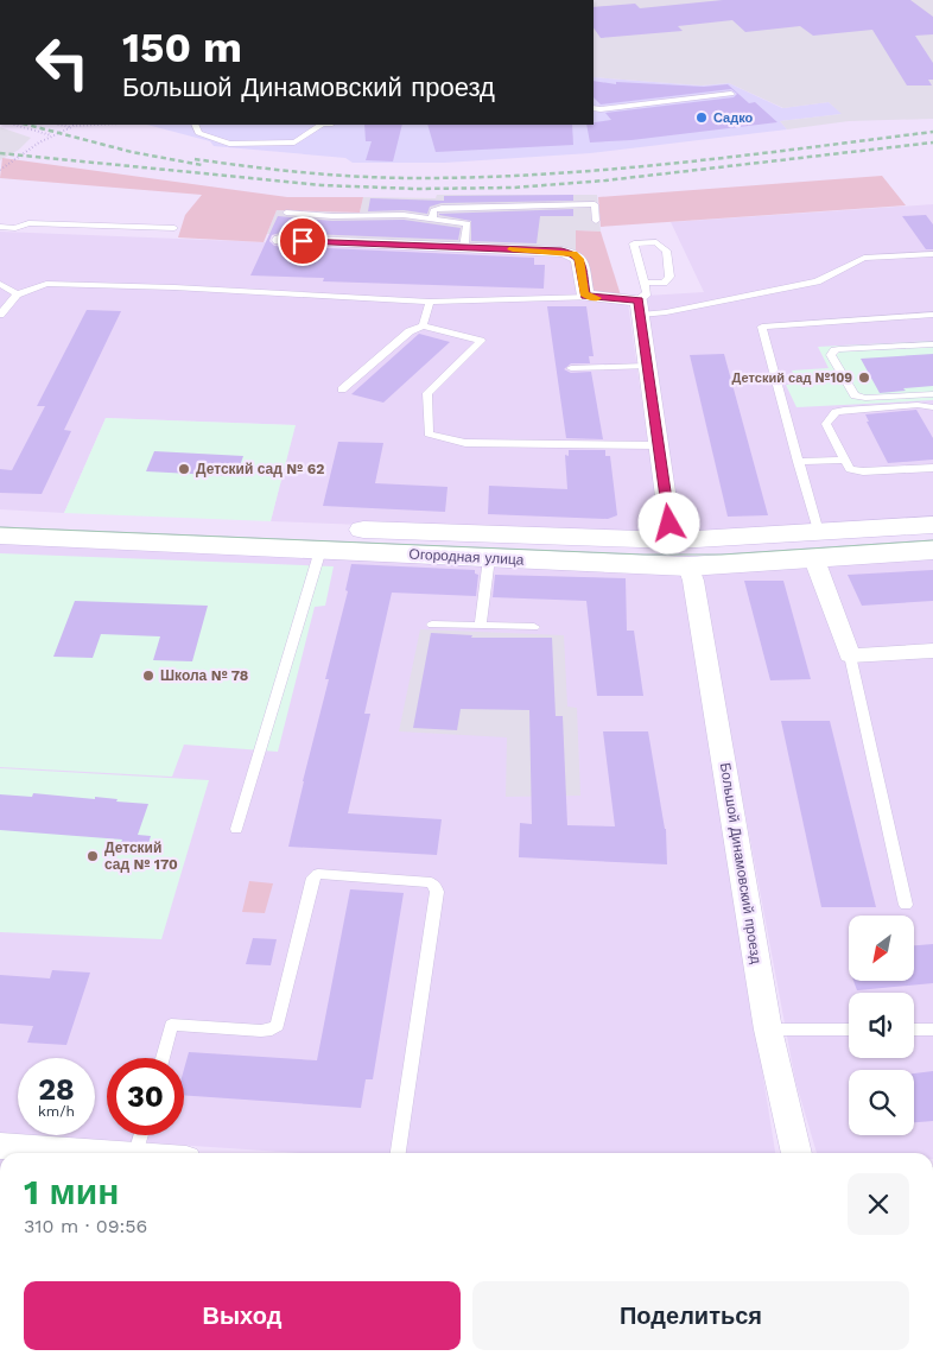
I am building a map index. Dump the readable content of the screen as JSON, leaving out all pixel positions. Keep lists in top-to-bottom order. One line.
{"streets":{"street":["Огородная улица","Большой Динамовский проезд"]},"crossings":[["Огородная улица","Большой Динамовский проезд"]],"places":["Садко","Детский сад №109","Детский сад № 62","Школа № 78","Детский сад № 170"],"north":"bottom left","page":{"turn":["150 m","Большой Динамовский проезд"],"speed":"28 km/h","limit":"30","heading":["1 мин","310 m · 09:56"],"buttons":["Выход","Поделиться"]}}
